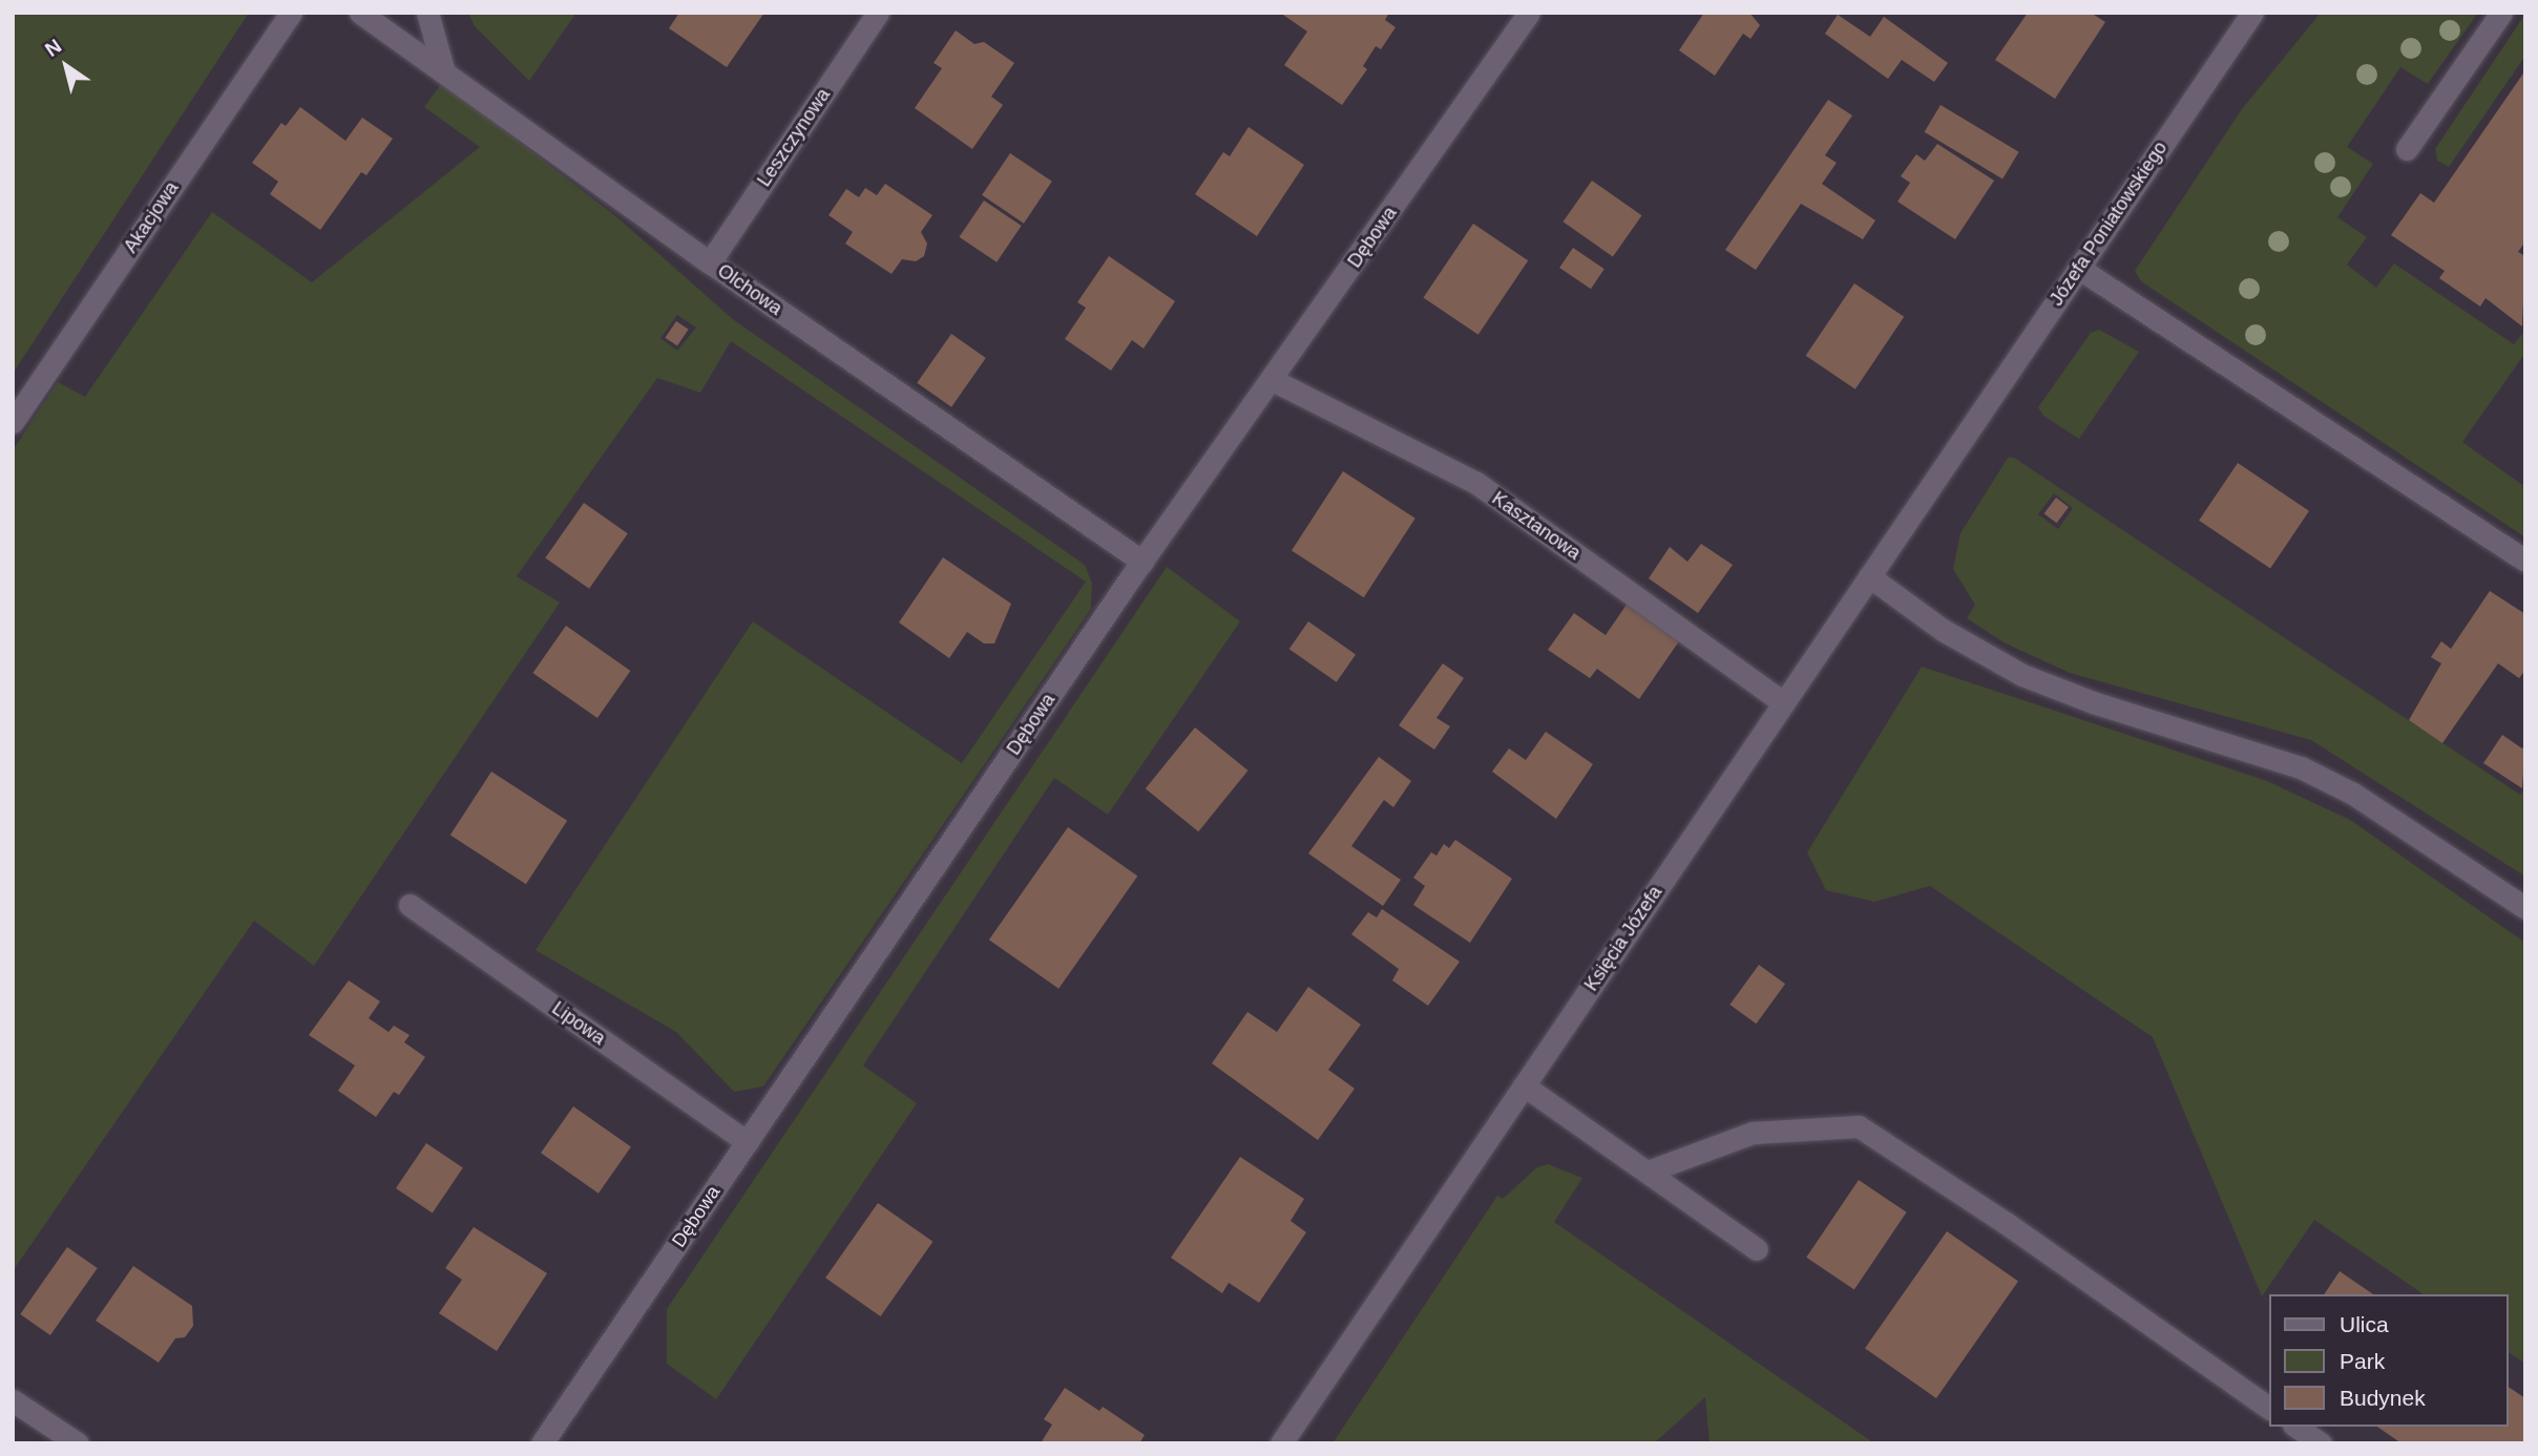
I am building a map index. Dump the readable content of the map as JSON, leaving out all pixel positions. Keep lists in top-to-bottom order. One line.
{"streets":{"street":["Leszczynowa","Akacjowa","Józefa Poniatowskiego","Dębowa","Olchowa","Kasztanowa","Księcia Józefa","Lipowa"]},"crossings":[["Leszczynowa","Olchowa"],["Józefa Poniatowskiego","Księcia Józefa"],["Dębowa","Olchowa"],["Dębowa","Kasztanowa"],["Dębowa","Lipowa"],["Kasztanowa","Księcia Józefa"]],"legend":["Ulica","Park","Budynek"],"north":"top left"}
